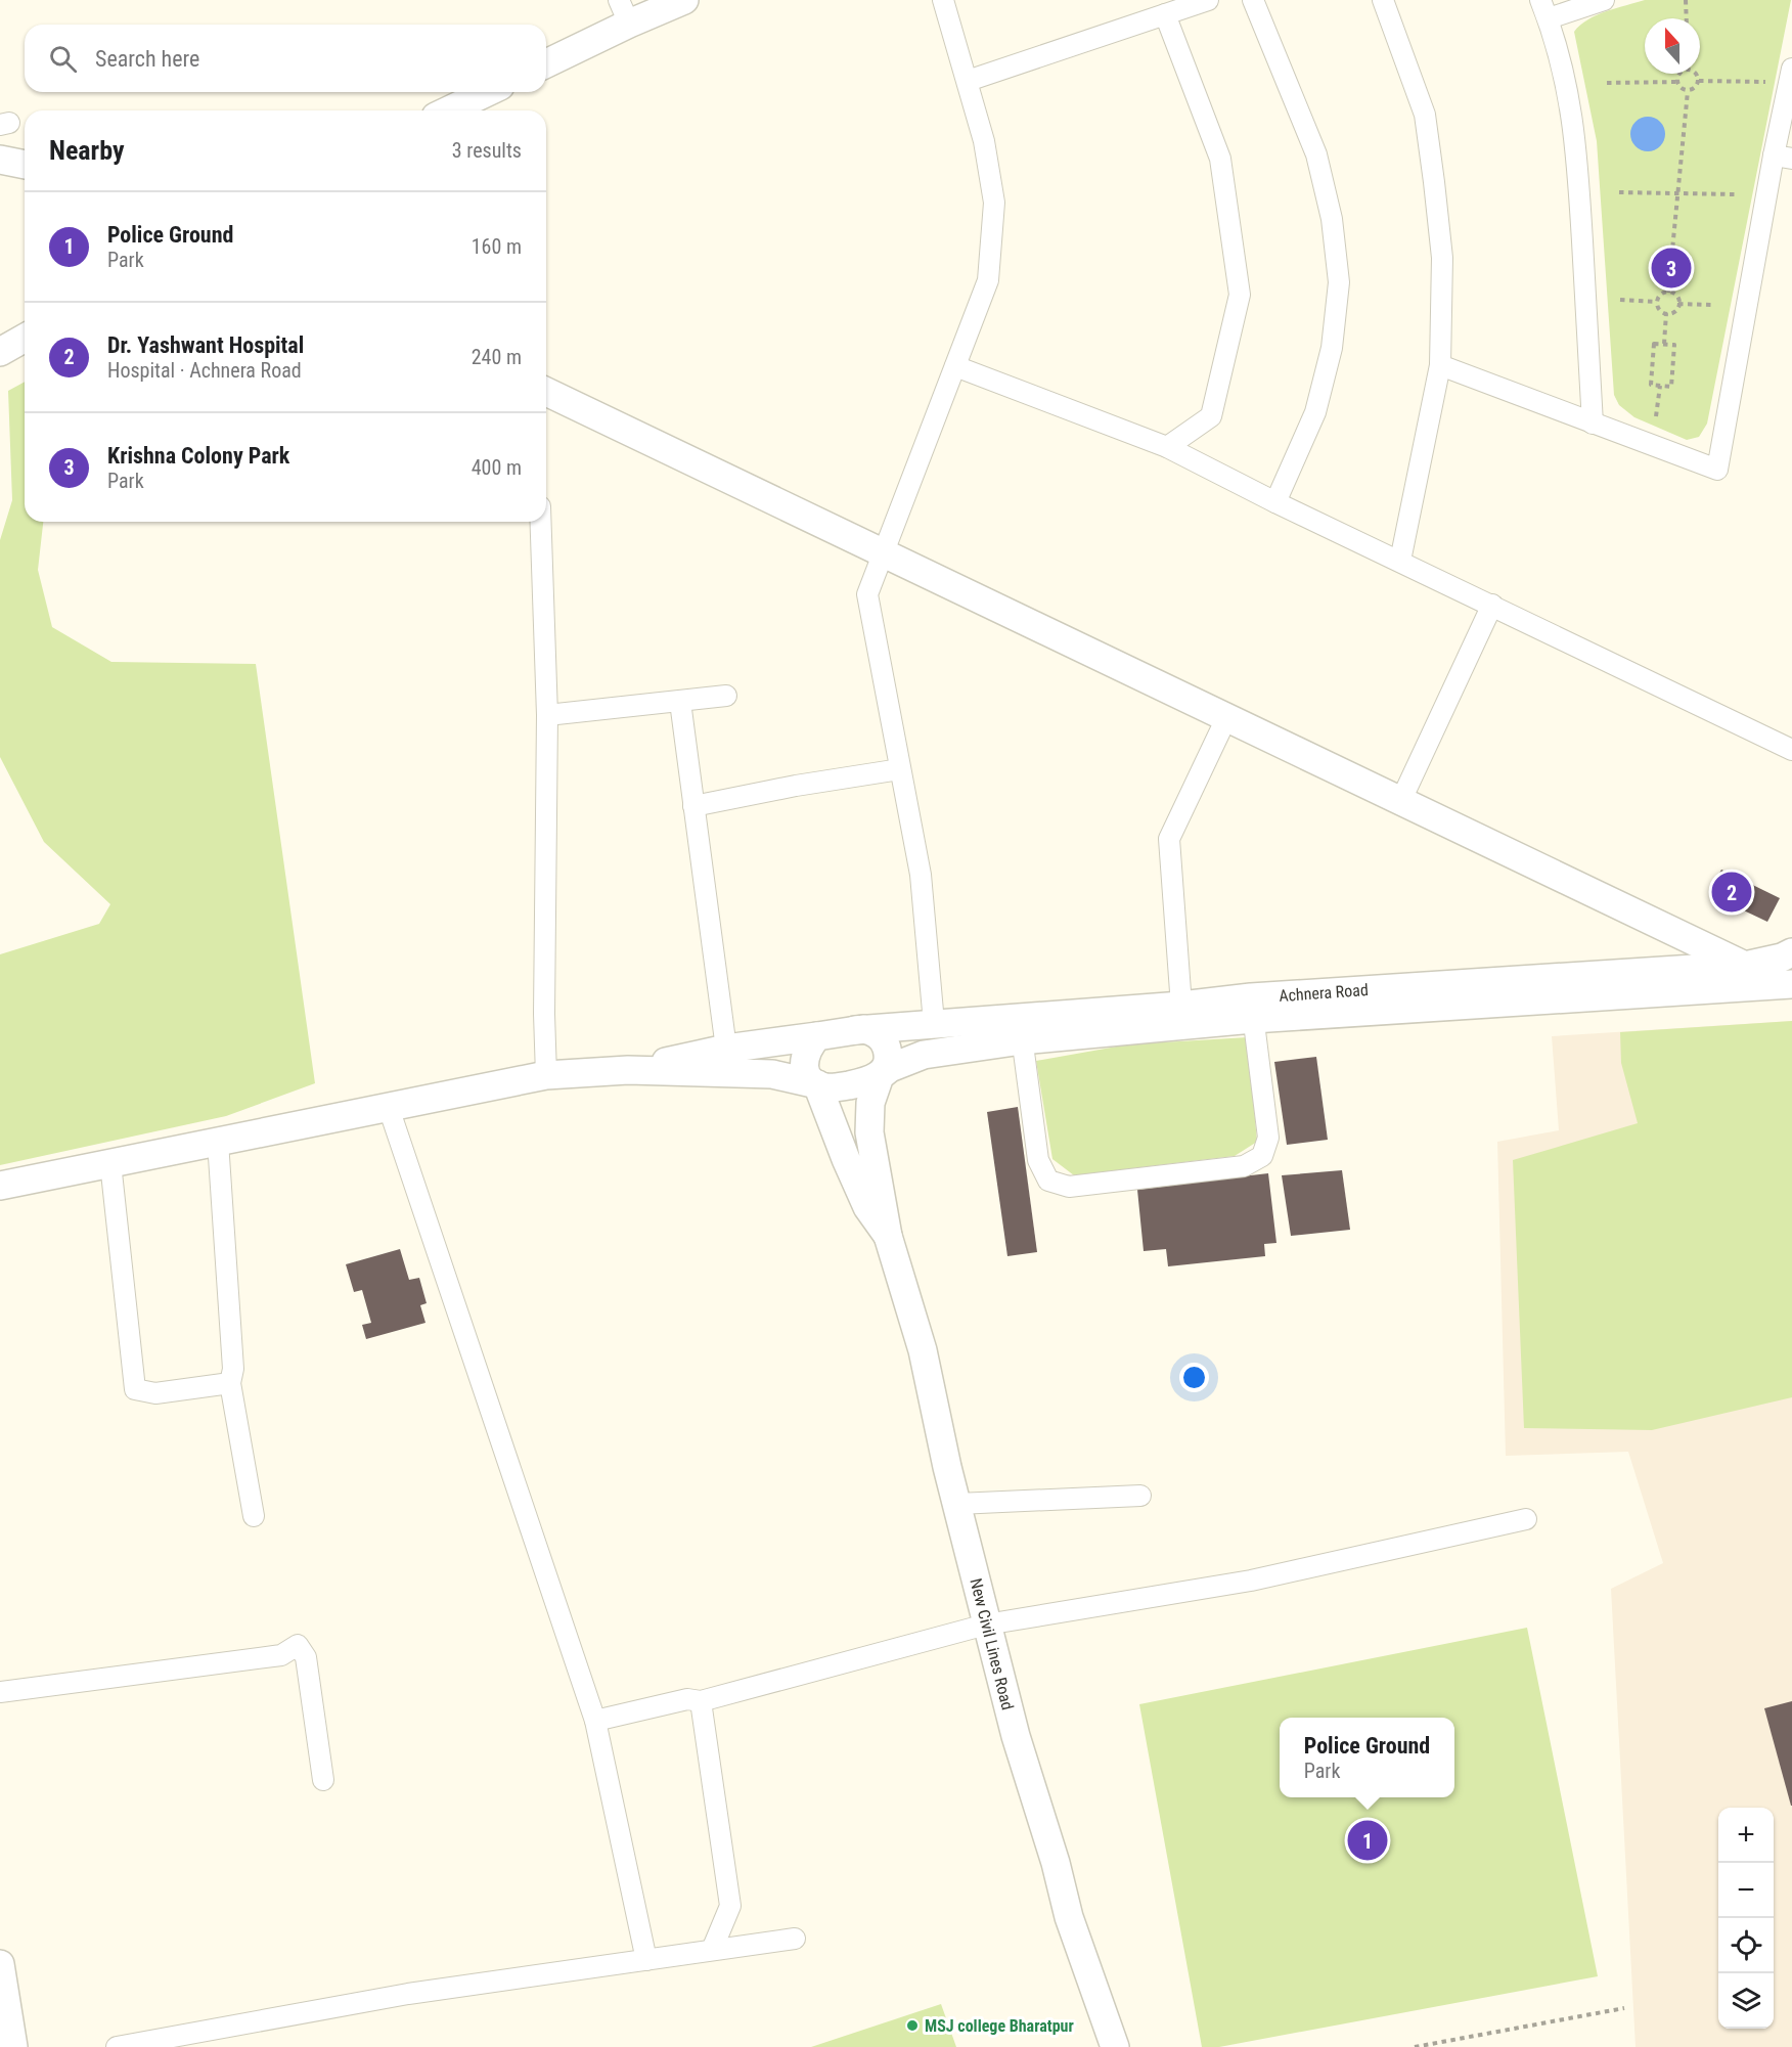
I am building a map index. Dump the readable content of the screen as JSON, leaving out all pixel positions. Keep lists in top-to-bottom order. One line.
{"streets":{"main road":["Achnera Road","New Civil Lines Road"]},"places":["MSJ college Bharatpur"],"north":"top","page":{"search":"Search here","heading":["Nearby","3 results"],"list":[{"mark":"1","name":"Police Ground","note":"Park","value":"160 m"},{"mark":"2","name":"Dr. Yashwant Hospital","note":"Hospital · Achnera Road","value":"240 m"},{"mark":"3","name":"Krishna Colony Park","note":"Park","value":"400 m"}],"pins":["3","2","1"],"popup":["Police Ground","Park"],"map_buttons":["+","−"]}}
